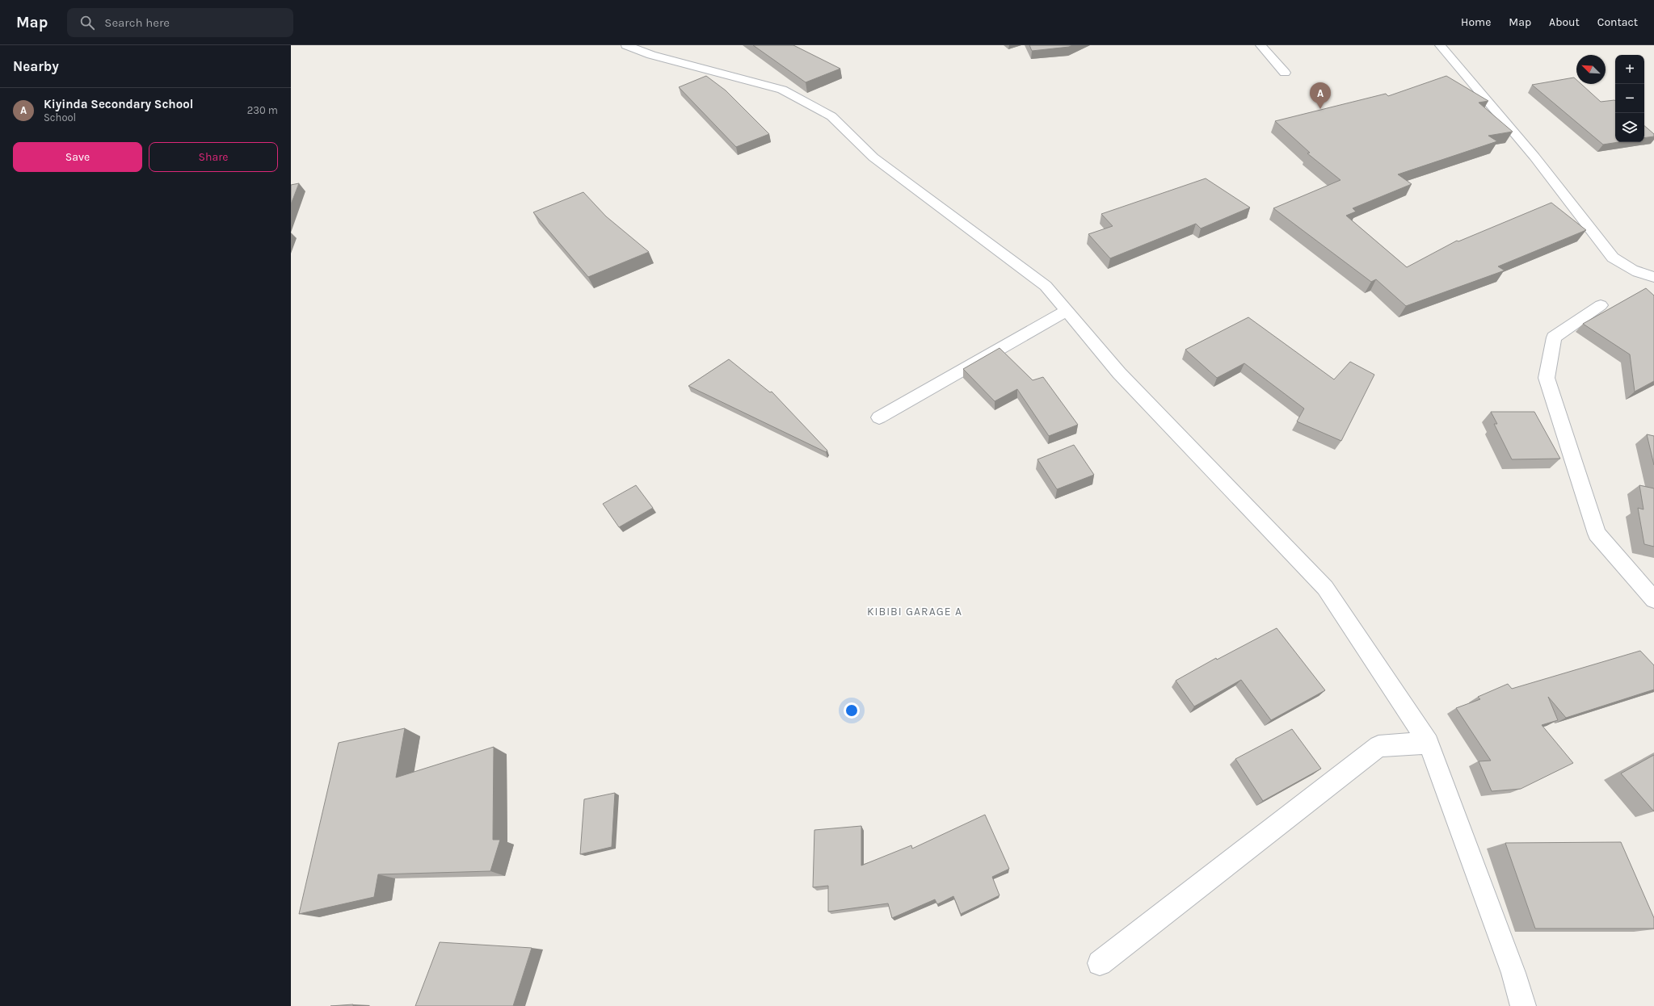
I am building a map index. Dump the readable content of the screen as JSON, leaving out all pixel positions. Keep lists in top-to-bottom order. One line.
{"districts":["KIBIBI GARAGE A"],"north":"top left","page":{"header":"Map","search":"Search here","nav":["Home","Map","About","Contact"],"heading":"Nearby","map_buttons":["+","−"],"pins":"A","list":[{"mark":"A","name":"Kiyinda Secondary School","note":"School","value":"230 m"}],"buttons":["Save","Share"]}}
